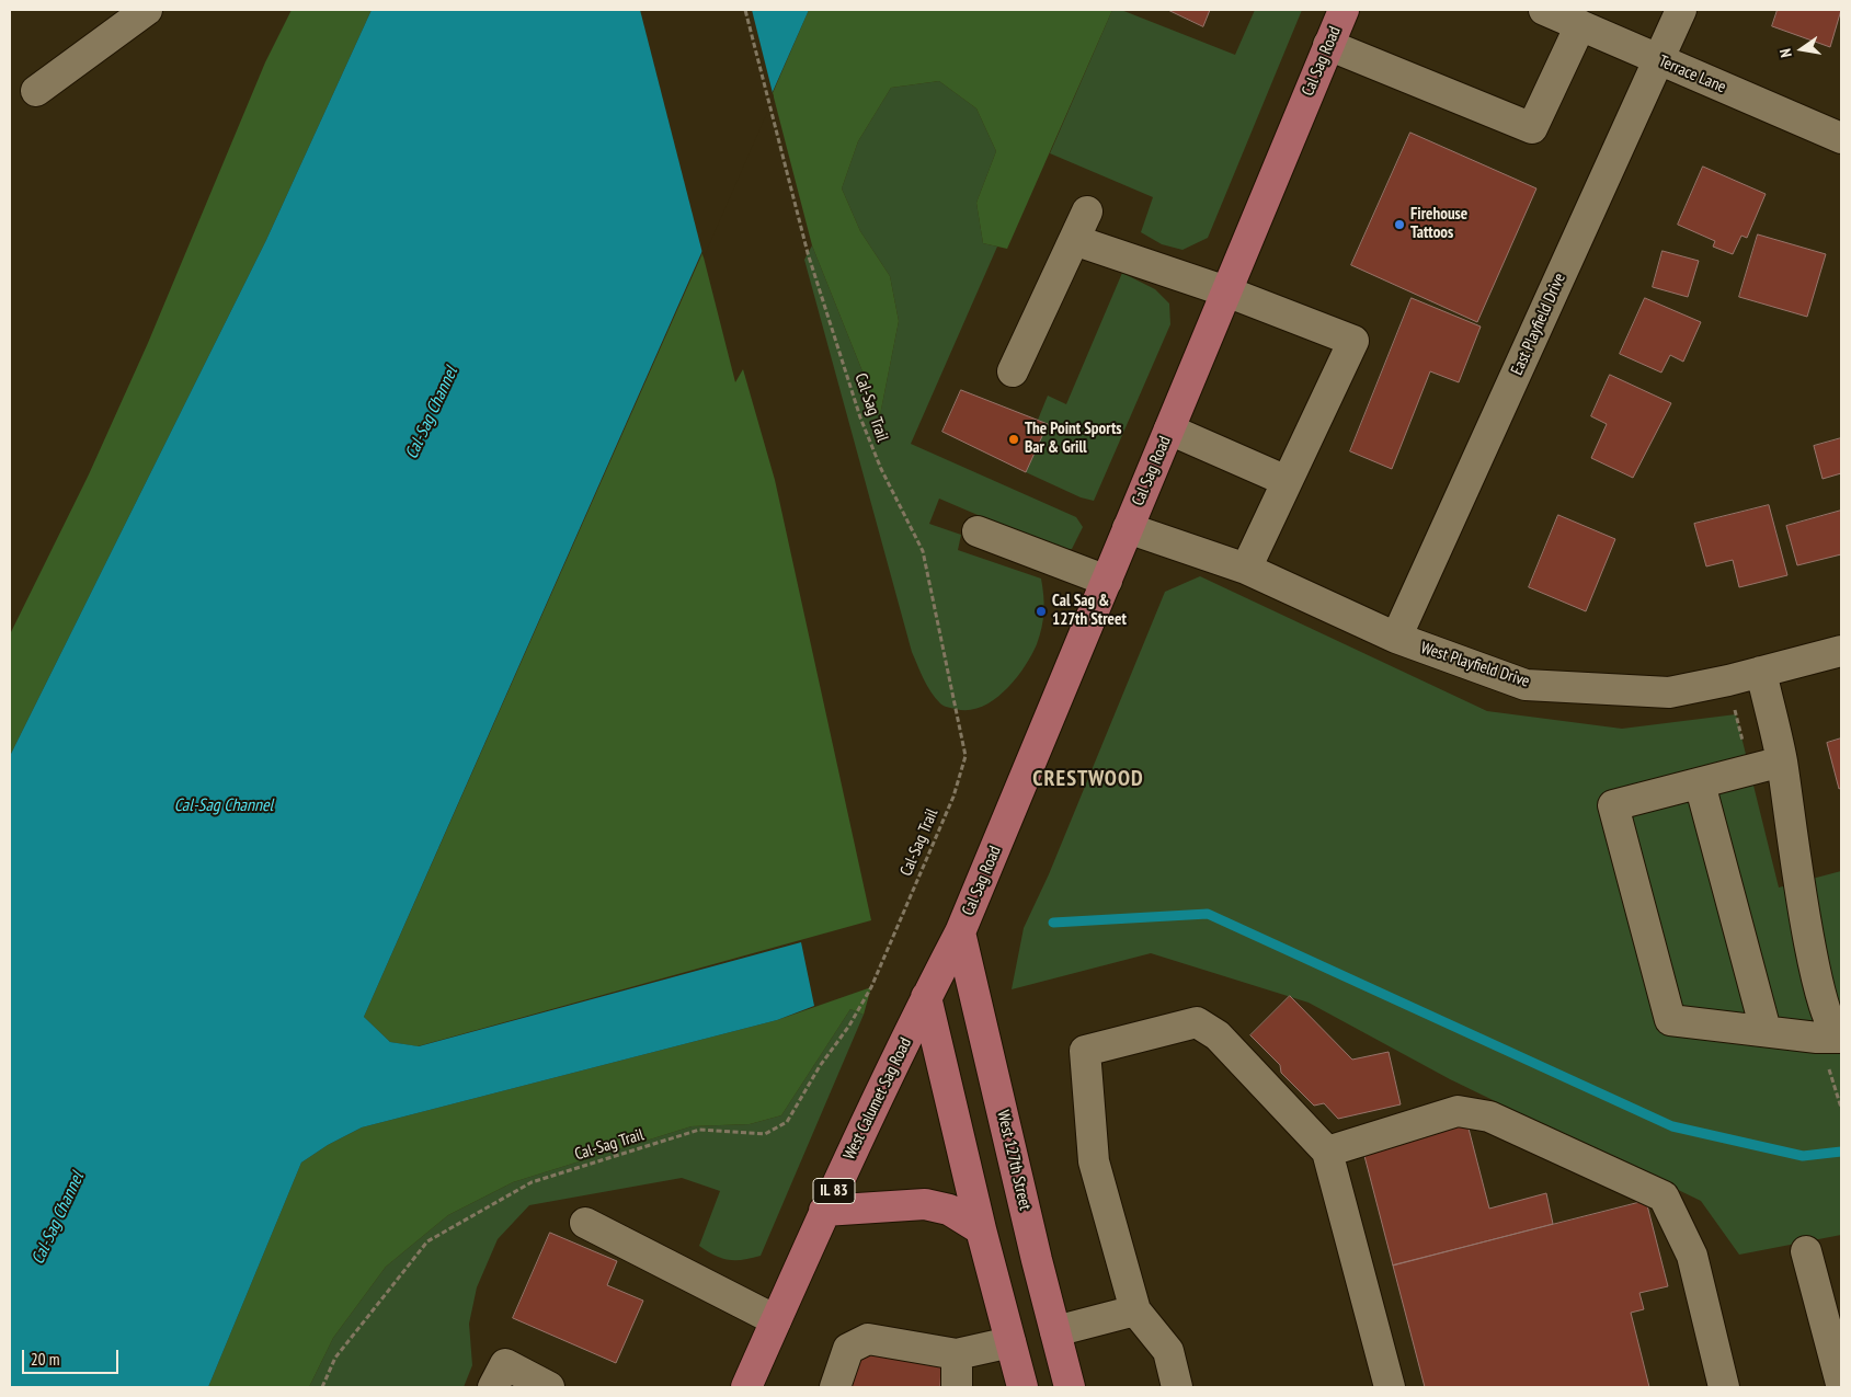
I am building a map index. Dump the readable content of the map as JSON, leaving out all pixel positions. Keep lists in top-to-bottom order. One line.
{"streets":{"main road":["Cal Sag Road","West Calumet Sag Road","West 127th Street","IL 83"],"street":["Terrace Lane","East Playfield Drive","West Playfield Drive"],"path":["Cal-Sag Trail"]},"crossings":[["Cal Sag Road","West Playfield Drive"],["Cal Sag Road","West Calumet Sag Road"],["Cal Sag Road","West 127th Street"],["Terrace Lane","East Playfield Drive"],["East Playfield Drive","West Playfield Drive"],["West Calumet Sag Road","West 127th Street"]],"districts":["CRESTWOOD"],"water":["Cal-Sag Channel"],"places":["Firehouse Tattoos","The Point Sports Bar & Grill","Cal Sag & 127th Street"],"scale_bar":"20 m","north":"left"}
